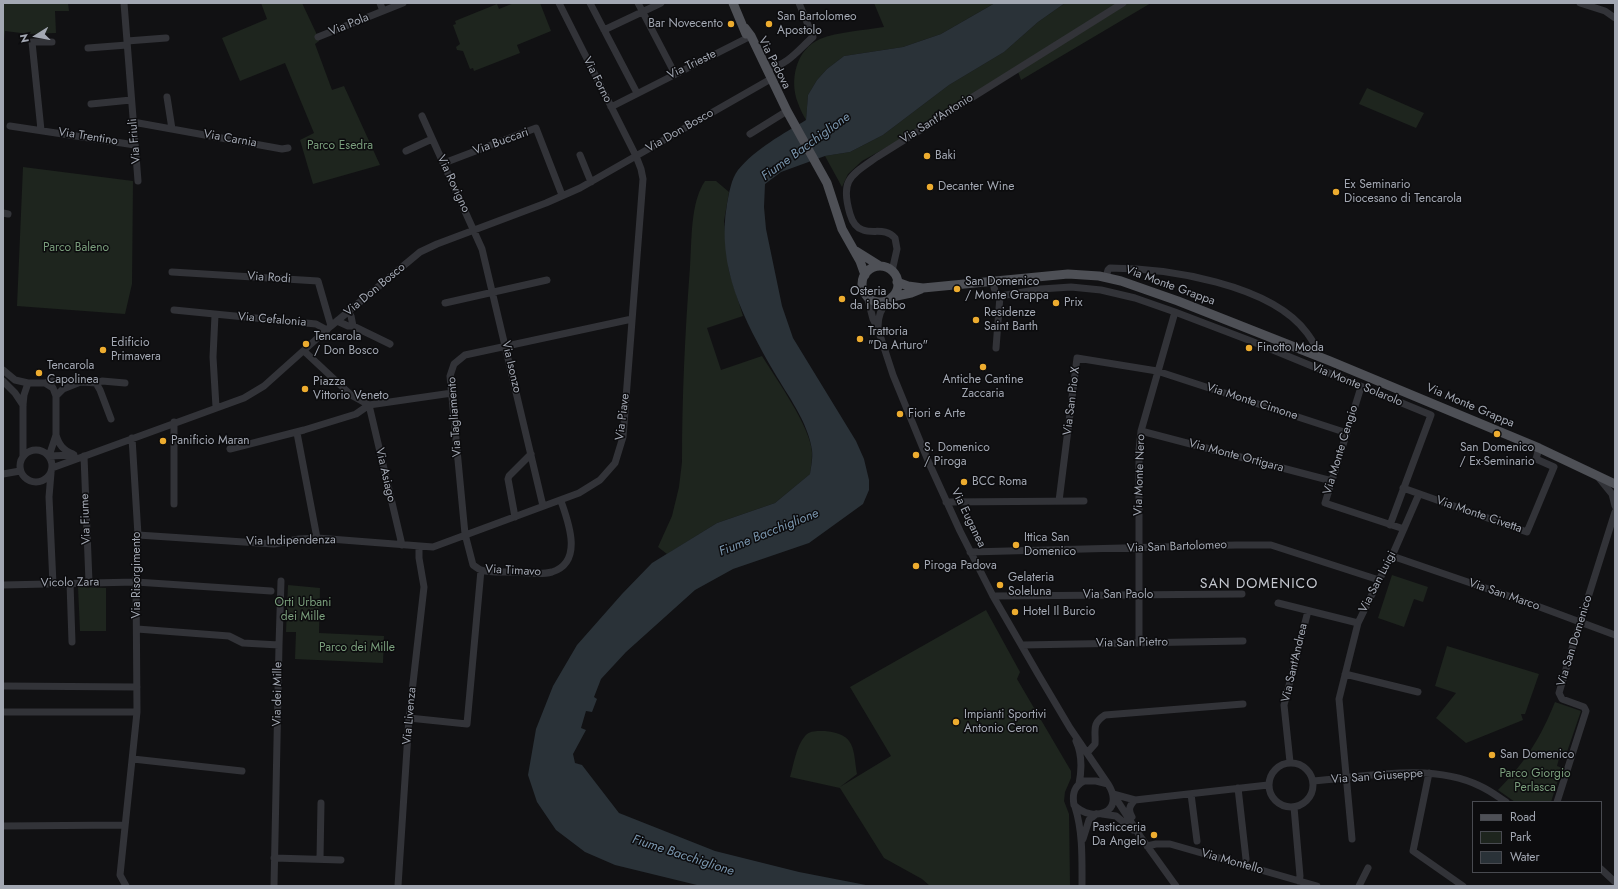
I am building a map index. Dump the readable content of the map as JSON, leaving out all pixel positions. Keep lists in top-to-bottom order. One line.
{"streets":{"main road":["Via Padova","Via Monte Grappa","Via Euganea"],"street":["Via Pola","Via Trieste","Via Forno","Via Sant'Antonio","Via Don Bosco","Via Trentino","Via Carnia","Via Friuli","Via Buccari","Via Rovigno","Via Rodi","Via Cefalonia","Via Isonzo","Via Monte Solarolo","Via San Pio X","Via Monte Cimone","Via Tagliamento","Via Piave","Via Monte Cengio","Via Monte Ortigara","Via Asiago","Via Monte Nero","Via Monte Civetta","Via Fiume","Via Indipendenza","Via San Bartolomeo","Via Timavo","Via Risorgimento","Via San Luigi","Vicolo Zara","Via San Paolo","Via San Marco","Via San Domenico","Via San Pietro","Via Sant'Andrea","Via dei Mille","Via Livenza","Via San Giuseppe","Via Montello"]},"crossings":[["Via Padova","Via Trieste"],["Via Padova","Via Don Bosco"],["Via Padova","Via Euganea"],["Via Trieste","Via Forno"],["Via Forno","Via Don Bosco"],["Via Forno","Via Piave"],["Via Sant'Antonio","Via Monte Grappa"],["Via Sant'Antonio","Via Euganea"],["Via Don Bosco","Via Buccari"],["Via Don Bosco","Via Rovigno"],["Via Don Bosco","Via Rodi"],["Via Don Bosco","Via Cefalonia"],["Via Don Bosco","Via Isonzo"],["Via Don Bosco","Via Piave"],["Via Don Bosco","Via Fiume"],["Via Don Bosco","Via Risorgimento"],["Via Trentino","Via Friuli"],["Via Carnia","Via Friuli"],["Via Buccari","Via Rovigno"],["Via Rovigno","Via Isonzo"],["Via Rodi","Via Cefalonia"],["Via Monte Grappa","Via Monte Solarolo"],["Via Monte Grappa","Via Monte Nero"],["Via Monte Grappa","Via Monte Civetta"],["Via Monte Grappa","Via Euganea"],["Via Isonzo","Via Tagliamento"],["Via Isonzo","Via Piave"],["Via Monte Solarolo","Via Monte Cengio"],["Via Monte Solarolo","Via Monte Nero"],["Via Monte Solarolo","Via Monte Civetta"],["Via San Pio X","Via Monte Cimone"],["Via San Pio X","Via Monte Nero"],["Via Monte Cimone","Via Monte Cengio"],["Via Monte Cimone","Via Monte Nero"],["Via Tagliamento","Via Piave"],["Via Tagliamento","Via Timavo"],["Via Piave","Via Indipendenza"],["Via Piave","Via Timavo"],["Via Piave","Via Livenza"],["Via Monte Cengio","Via Monte Ortigara"],["Via Monte Cengio","Via San Luigi"],["Via Monte Ortigara","Via Monte Nero"],["Via Asiago","Via Indipendenza"],["Via Monte Nero","Via San Bartolomeo"],["Via Monte Nero","Via San Paolo"],["Via Monte Nero","Via San Pietro"],["Via Monte Civetta","Via San Luigi"],["Via Euganea","Via San Bartolomeo"],["Via Euganea","Via San Paolo"],["Via Euganea","Via San Pietro"],["Via Euganea","Via Montello"],["Via Fiume","Vicolo Zara"],["Via Indipendenza","Via Risorgimento"],["Via Indipendenza","Via Livenza"],["Via San Bartolomeo","Via San Luigi"],["Via Risorgimento","Vicolo Zara"],["Via Risorgimento","Via dei Mille"],["Via San Luigi","Via San Marco"],["Via San Luigi","Via Sant'Andrea"],["Via San Luigi","Via San Giuseppe"],["Via San Marco","Via San Domenico"],["Via Sant'Andrea","Via San Giuseppe"]],"districts":["SAN DOMENICO"],"water":["Fiume Bacchiglione"],"parks":["Parco Esedra","Parco Baleno","Orti Urbani dei Mille","Parco dei Mille","Parco Giorgio Perlasca"],"places":["Bar Novecento","San Bartolomeo Apostolo","Baki","Decanter Wine","Ex Seminario Diocesano di Tencarola","San Domenico / Monte Grappa","Osteria da i Babbo","Prix","Residenze Saint Barth","Trattoria \"Da Arturo\"","Tencarola / Don Bosco","Finotto Moda","Edificio Primavera","Antiche Cantine Zaccaria","Tencarola Capolinea","Piazza Vittorio Veneto","Fiori e Arte","San Domenico / Ex-Seminario","Panificio Maran","S. Domenico / Piroga","BCC Roma","Ittica San Domenico","Piroga Padova","Gelateria Soleluna","Hotel Il Burcio","Impianti Sportivi Antonio Ceron","San Domenico","Pasticceria Da Angelo"],"legend":["Road","Park","Water"],"north":"left"}
